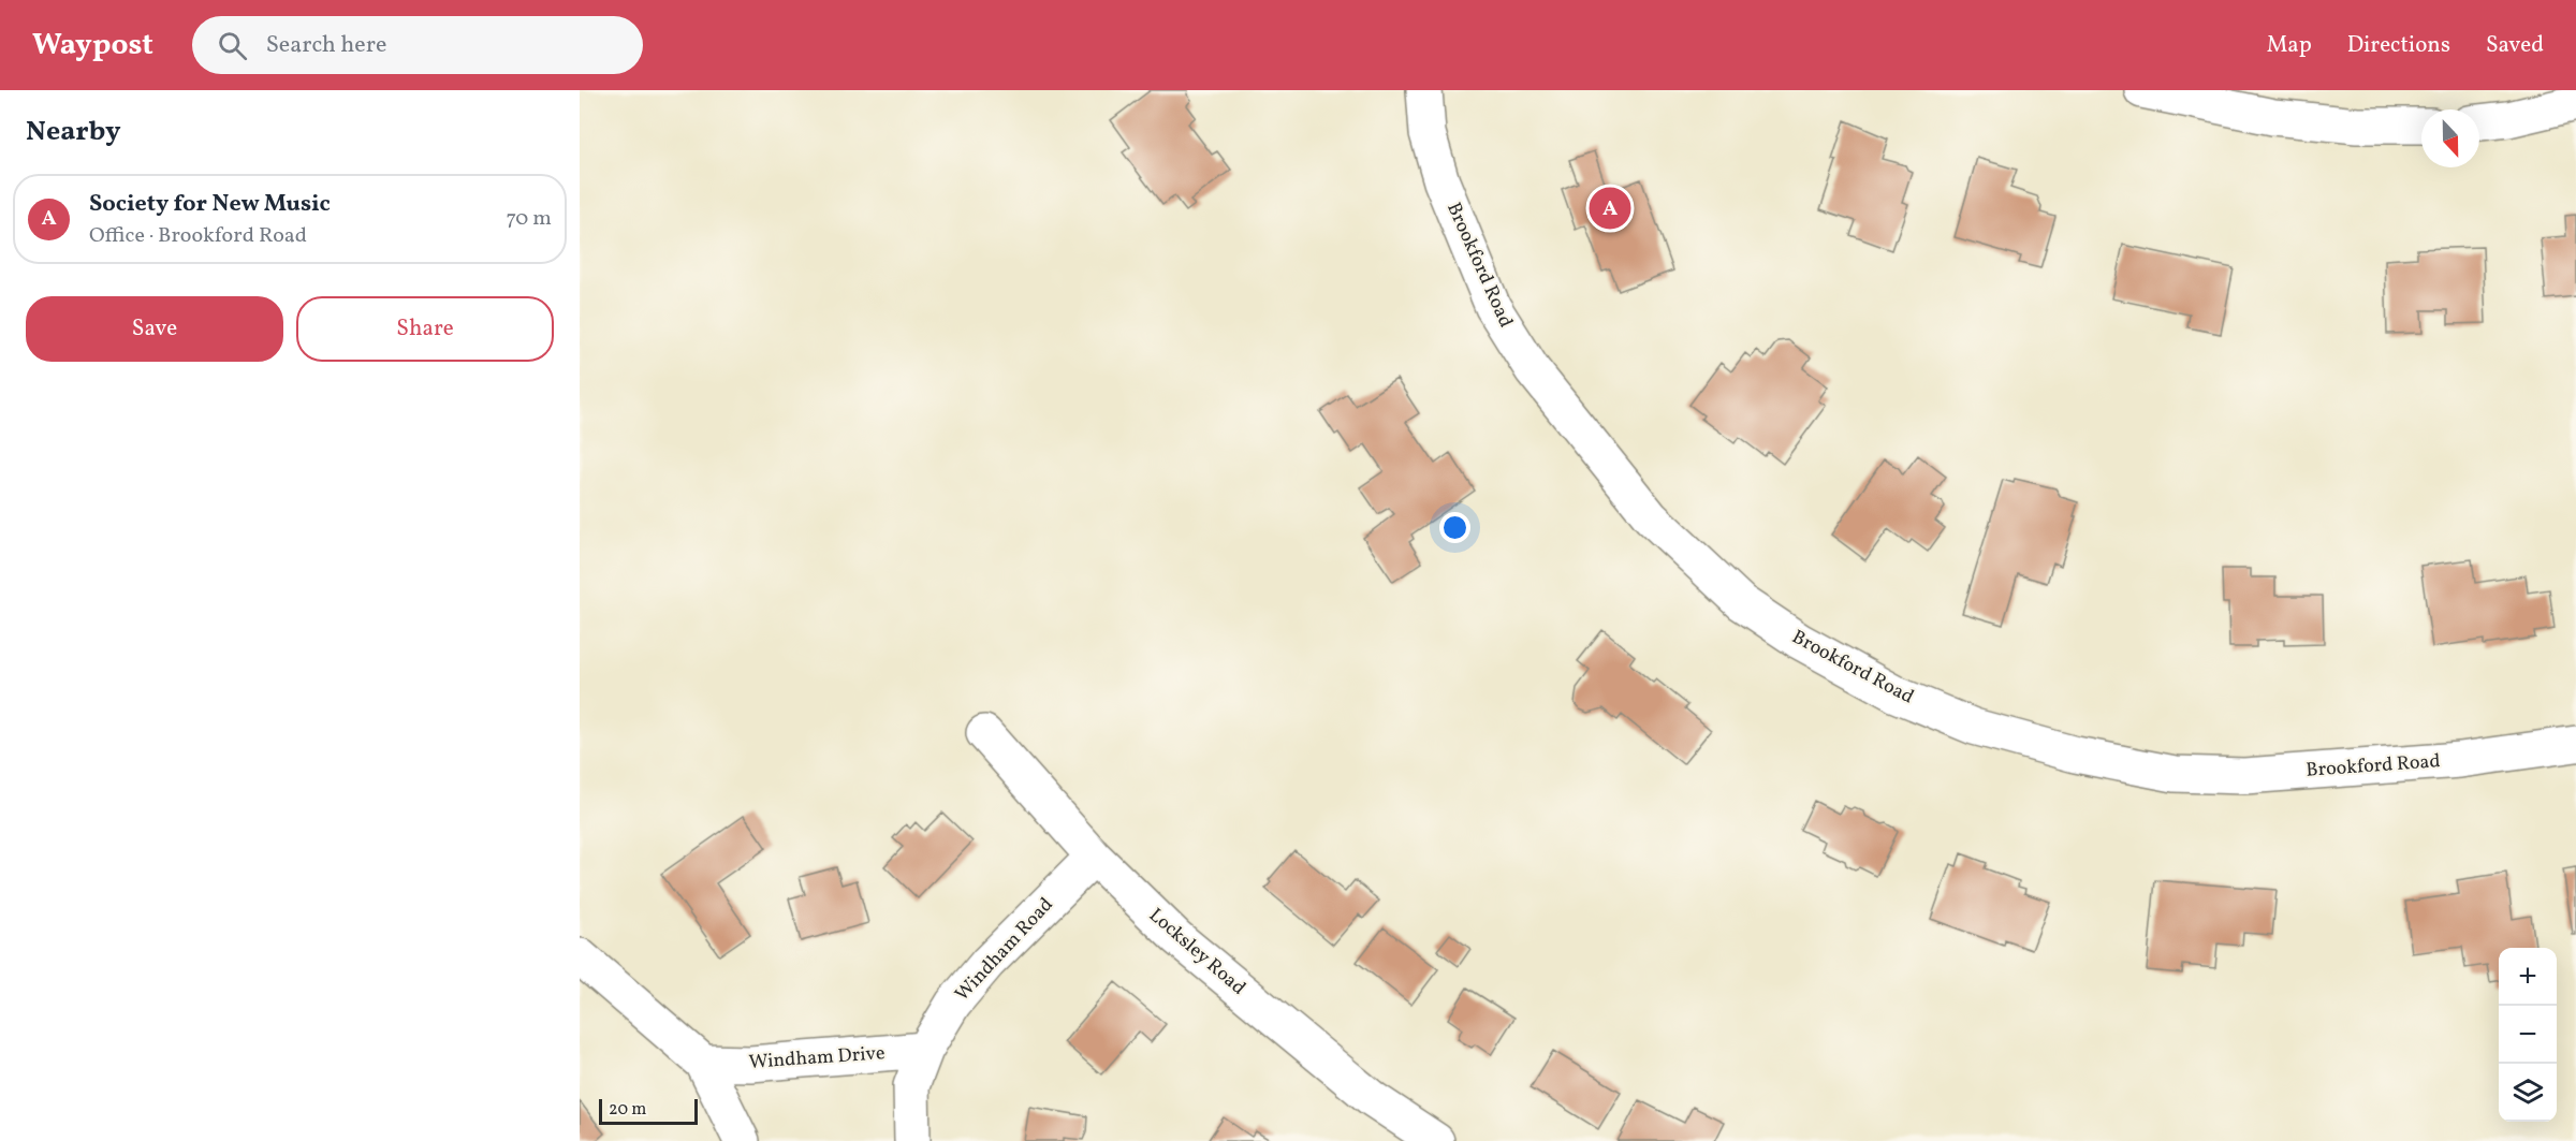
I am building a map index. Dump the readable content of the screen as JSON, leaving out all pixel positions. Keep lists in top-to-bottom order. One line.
{"streets":{"street":["Brookford Road","Windham Road","Locksley Road","Windham Drive"]},"crossings":[["Windham Road","Locksley Road"],["Windham Road","Windham Drive"]],"scale_bar":"20 m","north":"bottom","page":{"header":"Waypost","search":"Search here","nav":["Map","Directions","Saved"],"heading":"Nearby","list":[{"mark":"A","name":"Society for New Music","note":"Office · Brookford Road","value":"70 m"}],"pins":"A","buttons":["Save","Share"],"map_buttons":["+","−"],"scale":"20 m"}}
